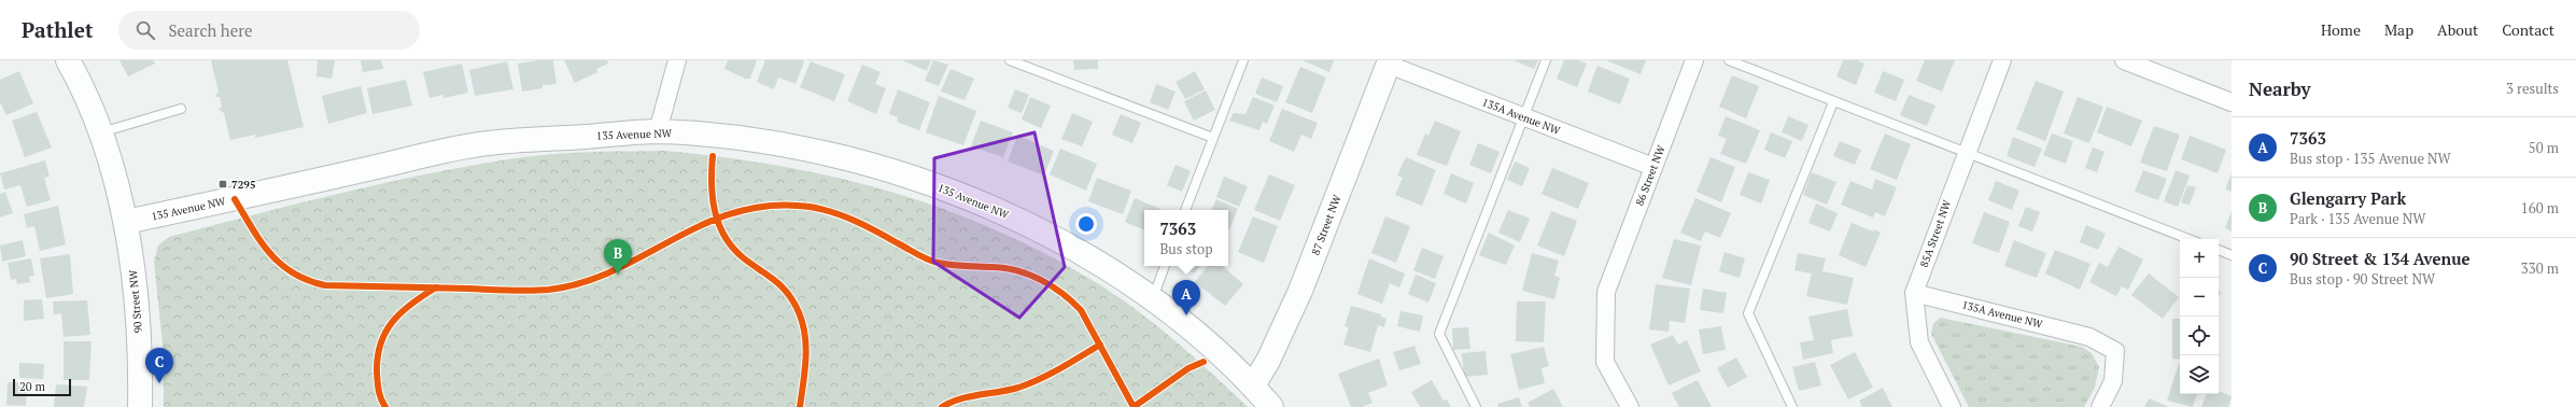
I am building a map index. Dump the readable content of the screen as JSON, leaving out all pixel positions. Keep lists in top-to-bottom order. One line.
{"streets":{"street":["135A Avenue NW","135 Avenue NW","86 Street NW","87 Street NW","85A Street NW","90 Street NW"]},"crossings":[["135A Avenue NW","86 Street NW"],["135A Avenue NW","87 Street NW"],["135A Avenue NW","85A Street NW"],["135 Avenue NW","87 Street NW"],["135 Avenue NW","90 Street NW"]],"places":{"transit":["7295"]},"scale_bar":"20 m","page":{"header":"Pathlet","search":"Search here","nav":["Home","Map","About","Contact"],"heading":["Nearby","3 results"],"list":[{"mark":"A","name":"7363","note":"Bus stop · 135 Avenue NW","value":"50 m"},{"mark":"B","name":"Glengarry Park","note":"Park · 135 Avenue NW","value":"160 m"},{"mark":"C","name":"90 Street & 134 Avenue","note":"Bus stop · 90 Street NW","value":"330 m"}],"popup":["7363","Bus stop"],"map_buttons":["+","−"],"pins":["B","A","C"],"scale":"20 m"}}
